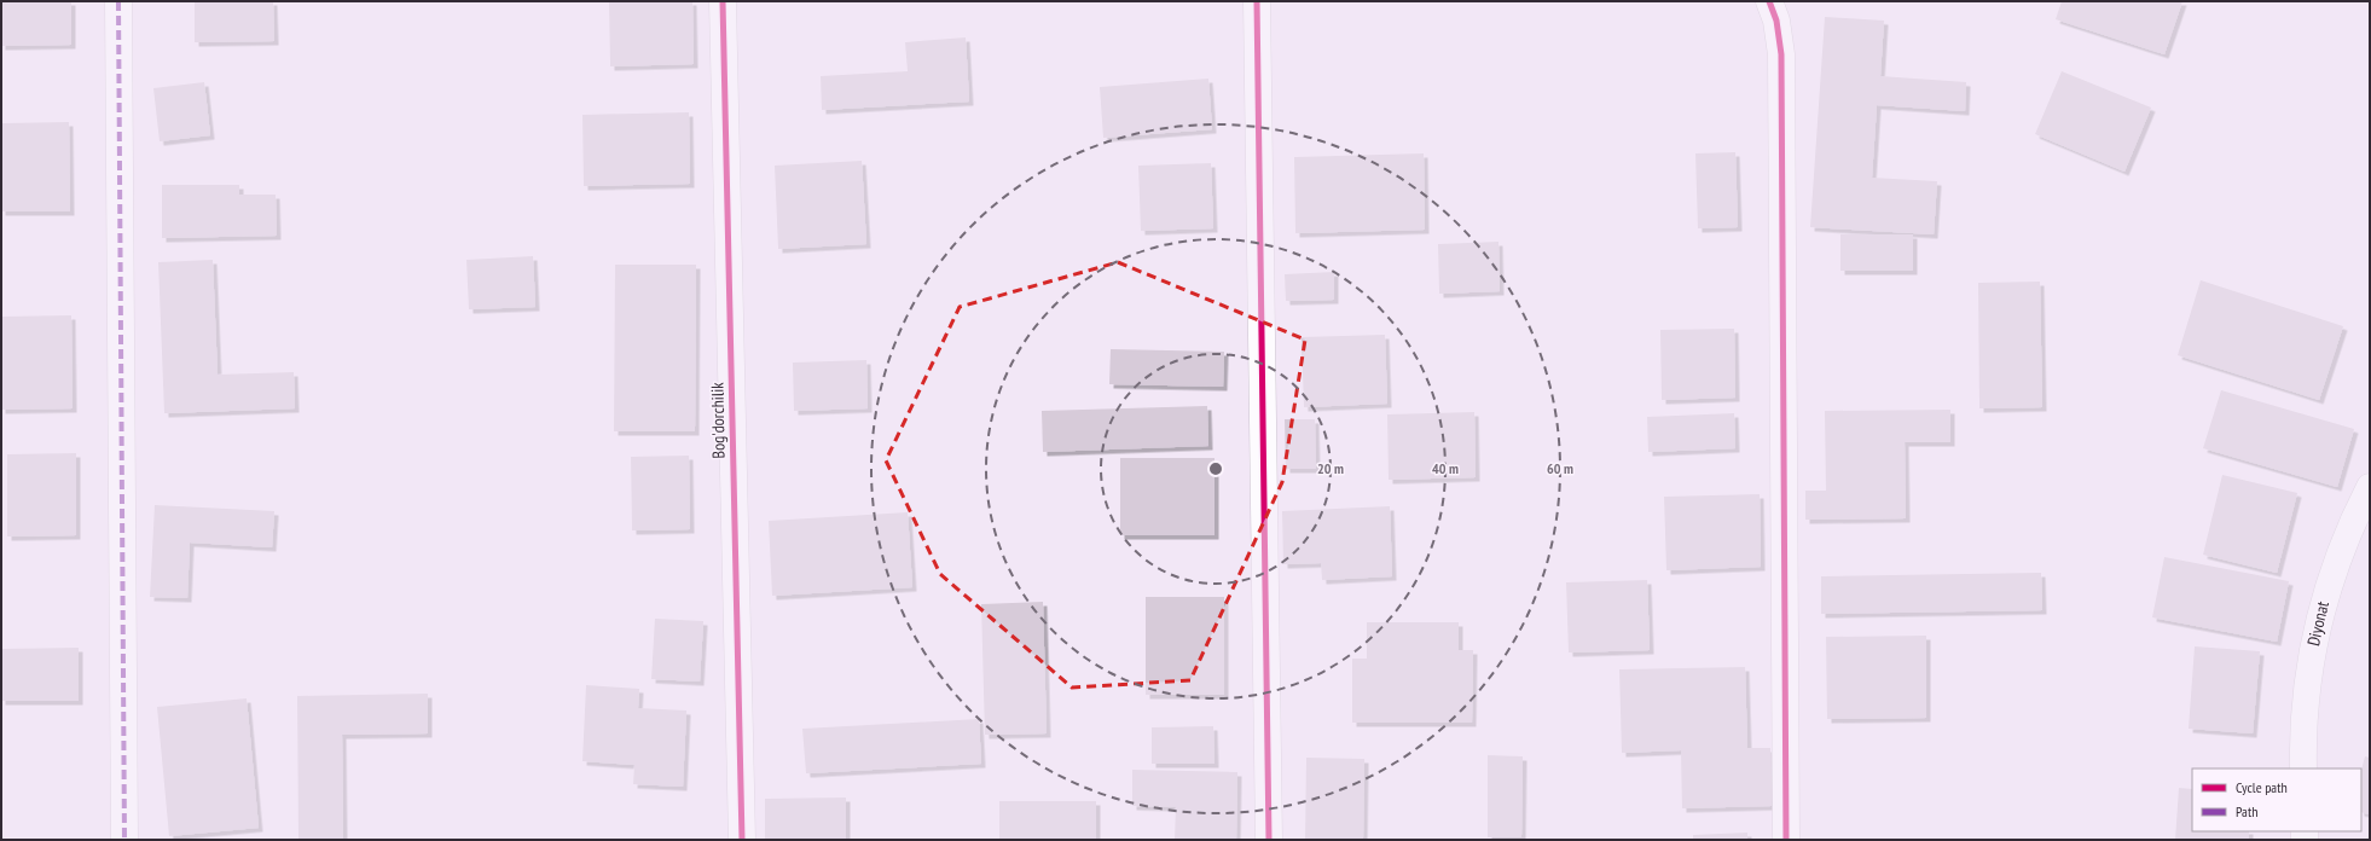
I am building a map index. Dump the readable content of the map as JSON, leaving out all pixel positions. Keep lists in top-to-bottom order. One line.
{"streets":{"street":["Bog'dorchilik","Diyonat"]},"legend":["Cycle path","Path"],"rings":["20 m","40 m","60 m"]}
